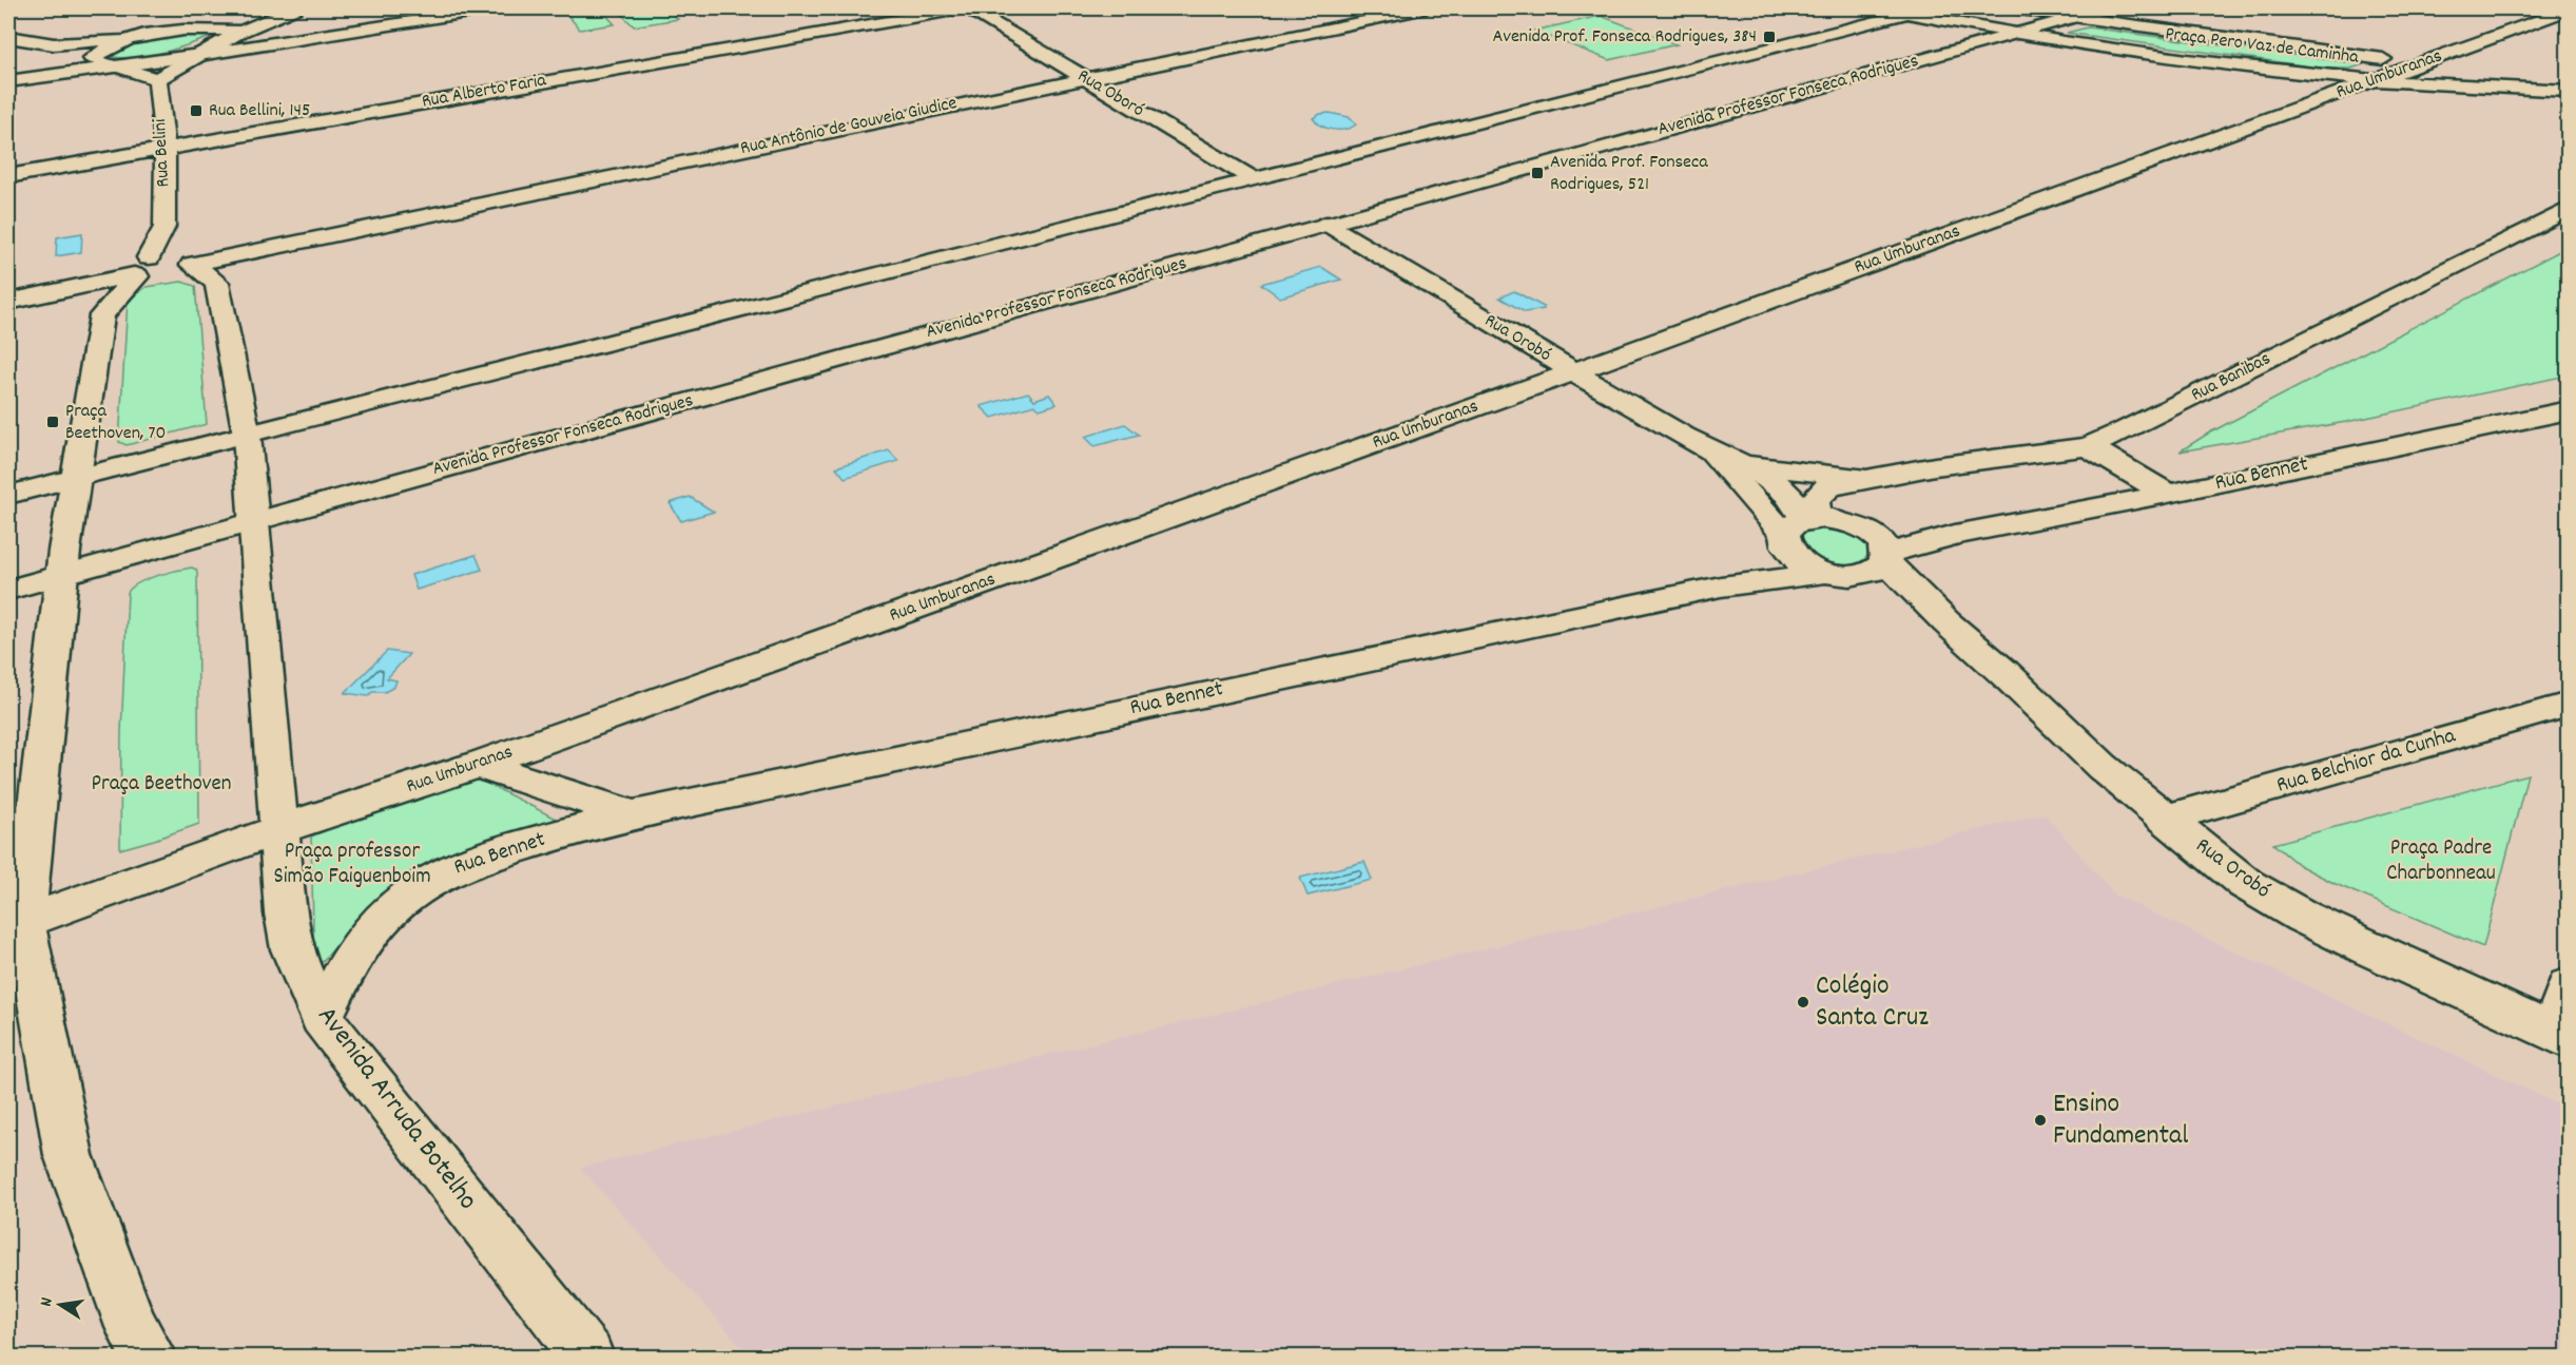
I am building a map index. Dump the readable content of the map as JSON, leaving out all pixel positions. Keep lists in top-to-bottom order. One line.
{"streets":{"main road":["Praça Pero Vaz de Caminha","Rua Umburanas","Rua Alberto Faria","Rua Oboró","Avenida Professor Fonseca Rodrigues","Rua Antônio de Gouveia Giudice","Rua Belini","Rua Orobó","Rua Banibas","Rua Bennet","Rua Belchior da Cunha","Avenida Arruda Botelho"]},"crossings":[["Praça Pero Vaz de Caminha","Rua Umburanas"],["Praça Pero Vaz de Caminha","Avenida Professor Fonseca Rodrigues"],["Rua Umburanas","Rua Orobó"],["Rua Umburanas","Rua Bennet"],["Rua Umburanas","Avenida Arruda Botelho"],["Rua Alberto Faria","Rua Belini"],["Rua Oboró","Rua Antônio de Gouveia Giudice"],["Avenida Professor Fonseca Rodrigues","Rua Orobó"],["Rua Antônio de Gouveia Giudice","Rua Belini"],["Rua Orobó","Rua Banibas"],["Rua Orobó","Rua Bennet"],["Rua Orobó","Rua Belchior da Cunha"],["Rua Banibas","Rua Bennet"],["Rua Bennet","Avenida Arruda Botelho"]],"parks":["Praça Beethoven","Praça Padre Charbonneau","Praça professor Simão Faiguenboim"],"places":{"transit":["Avenida Prof. Fonseca Rodrigues, 384","Rua Bellini, 145","Avenida Prof. Fonseca Rodrigues, 521","Praça Beethoven, 70"],"other":["Colégio Santa Cruz","Ensino Fundamental"]},"north":"left"}
